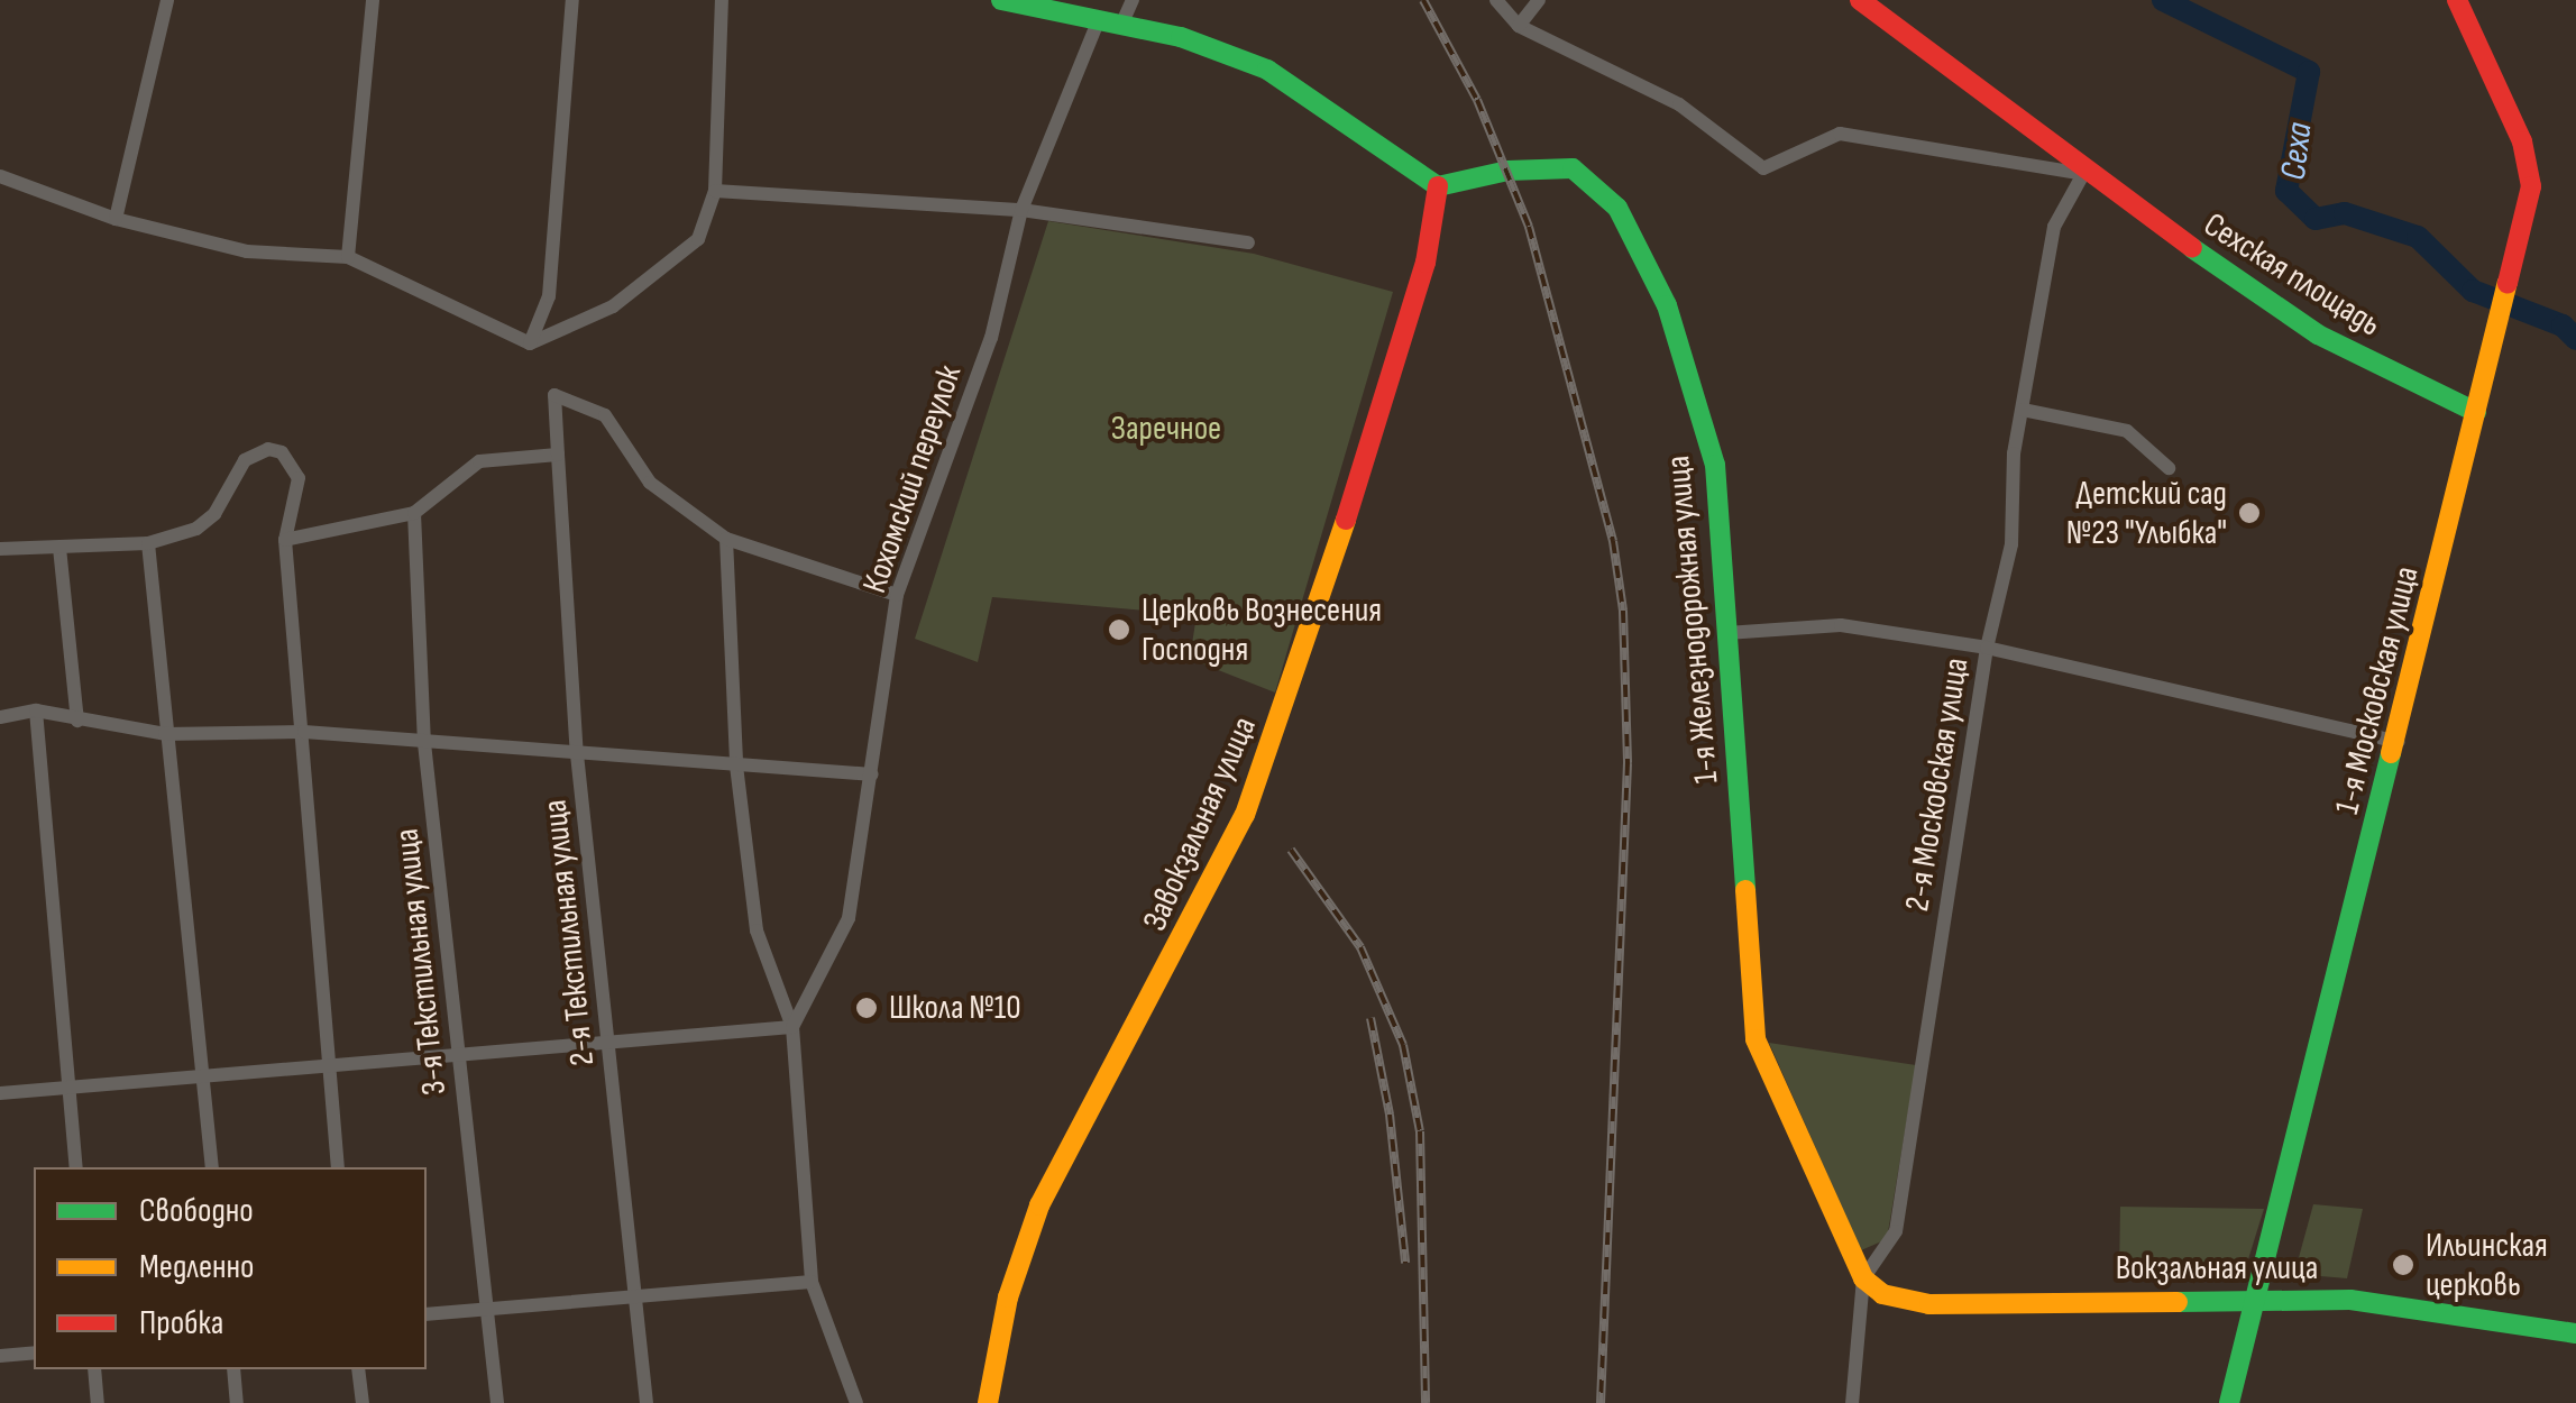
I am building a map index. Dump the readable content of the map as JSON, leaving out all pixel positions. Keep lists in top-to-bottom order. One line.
{"streets":{"main road":["Сехская площадь","1-я Железнодорожная улица","1-я Московская улица","Завокзальная улица","Вокзальная улица"],"street":["Кохомский переулок","2-я Московская улица","2-я Текстильная улица","3-я Текстильная улица"]},"crossings":[["Сехская площадь","1-я Московская улица"],["Сехская площадь","2-я Московская улица"],["1-я Железнодорожная улица","2-я Московская улица"],["1-я Железнодорожная улица","Завокзальная улица"],["1-я Железнодорожная улица","Вокзальная улица"],["1-я Московская улица","Вокзальная улица"],["2-я Московская улица","Вокзальная улица"]],"water":["Сеха"],"parks":["Заречное"],"places":["Детский сад №23 \"Улыбка\"","Церковь Вознесения Господня","Школа №10","Ильинская церковь"],"legend":["Свободно","Медленно","Пробка"]}
